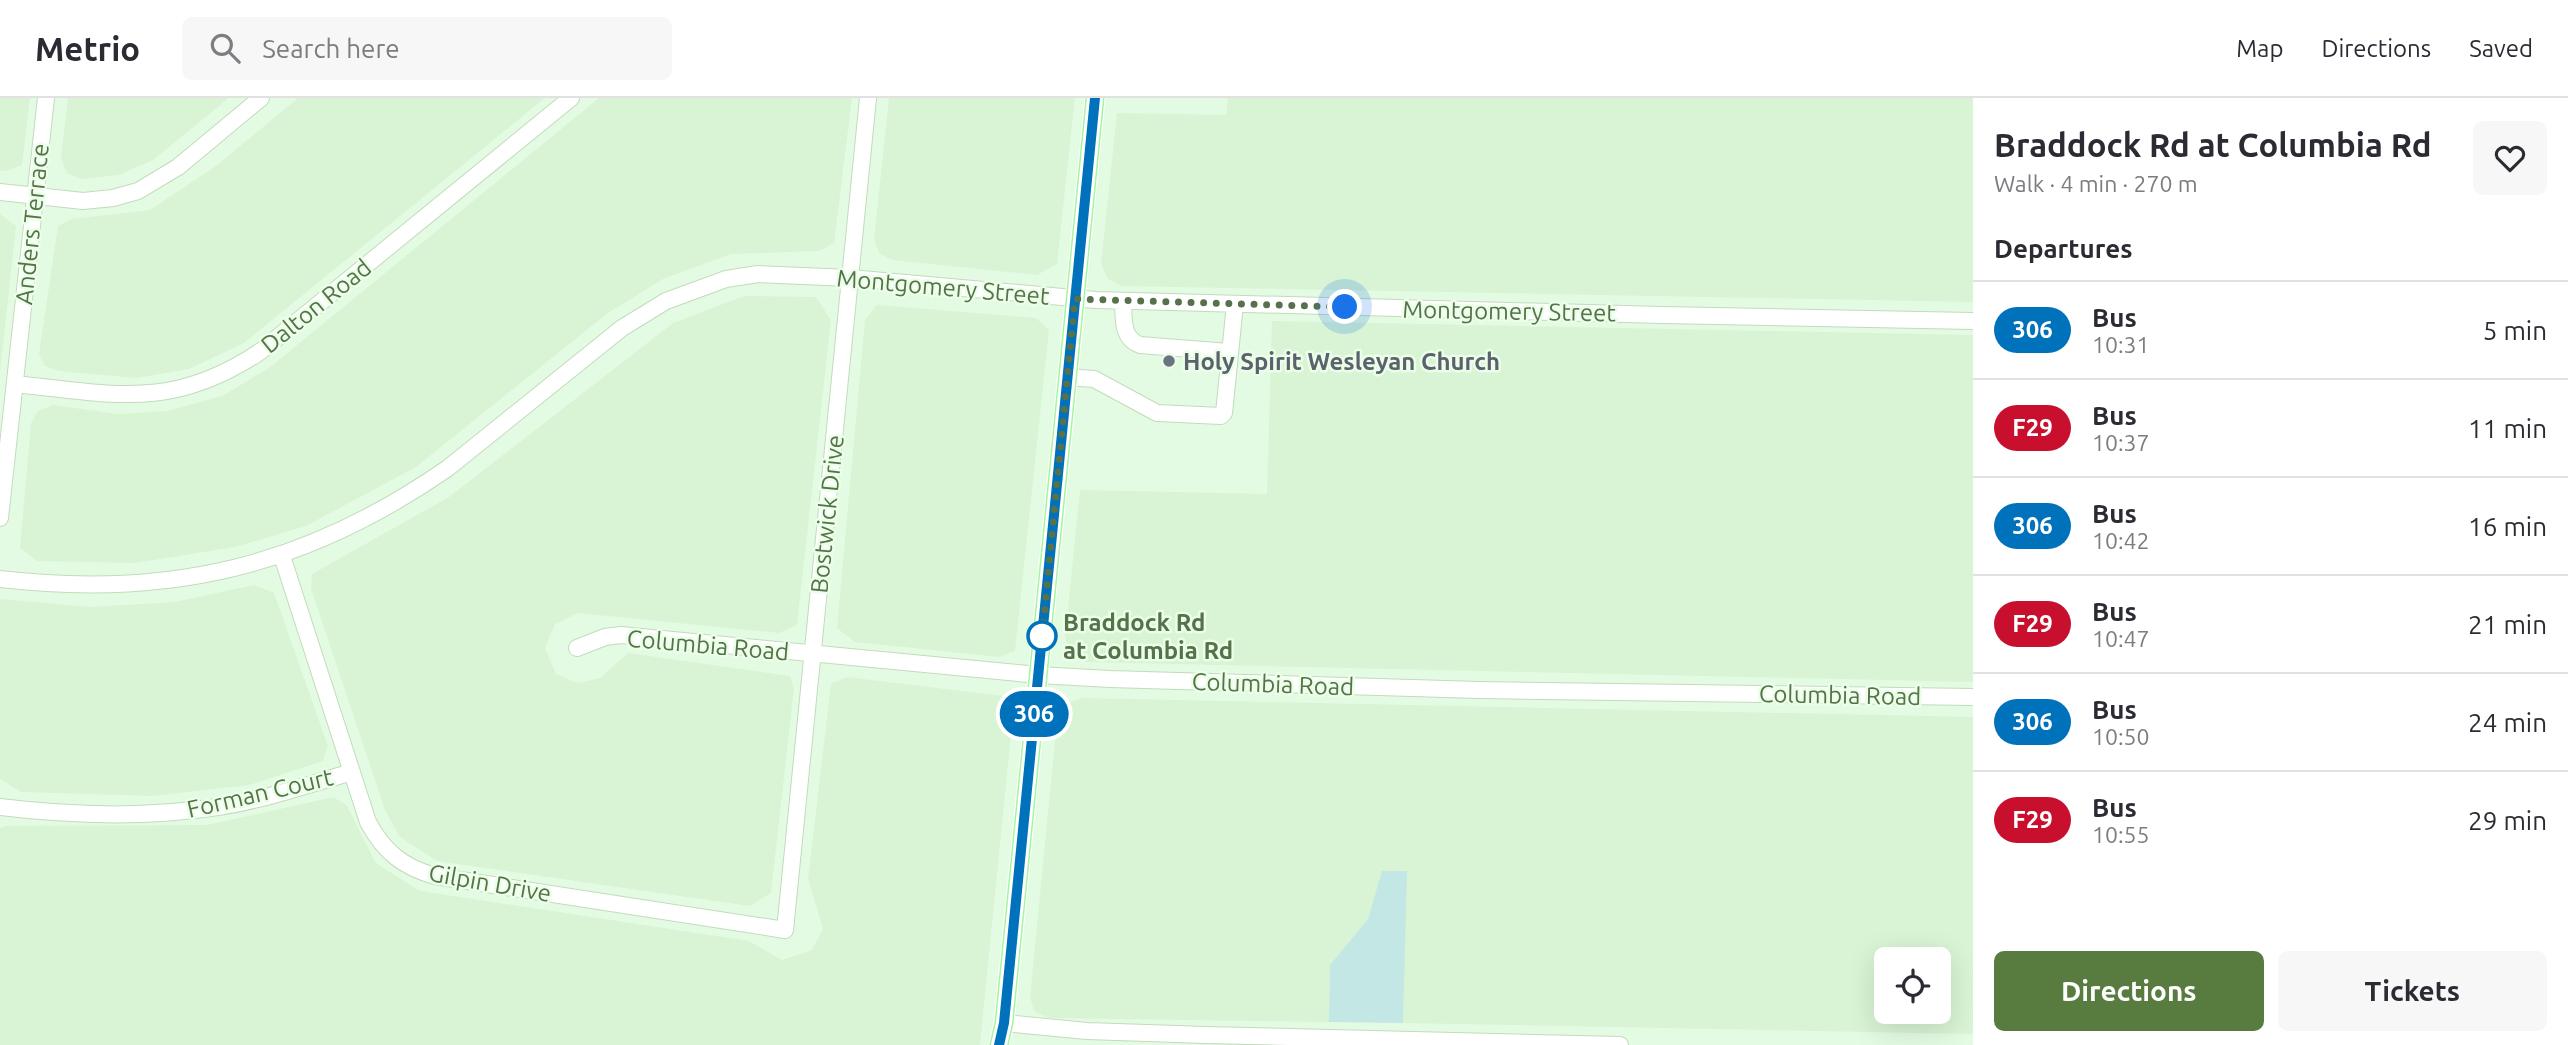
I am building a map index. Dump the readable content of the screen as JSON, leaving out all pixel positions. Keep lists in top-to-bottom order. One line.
{"streets":{"street":["Anders Terrace","Montgomery Street","Dalton Road","Bostwick Drive","Columbia Road","Forman Court","Gilpin Drive"]},"crossings":[["Anders Terrace","Dalton Road"],["Montgomery Street","Bostwick Drive"],["Montgomery Street","Gilpin Drive"],["Bostwick Drive","Columbia Road"],["Bostwick Drive","Gilpin Drive"],["Forman Court","Gilpin Drive"]],"places":["Holy Spirit Wesleyan Church","Braddock Rd at Columbia Rd"],"lines":["bus line 306"],"page":{"header":"Metrio","search":"Search here","nav":["Map","Directions","Saved"],"on_map":"306","heading":[["Braddock Rd at Columbia Rd","Walk · 4 min · 270 m"],"Departures"],"list":[{"mark":"306","name":"Bus","note":"10:31","value":"5 min"},{"mark":"F29","name":"Bus","note":"10:37","value":"11 min"},{"mark":"306","name":"Bus","note":"10:42","value":"16 min"},{"mark":"F29","name":"Bus","note":"10:47","value":"21 min"},{"mark":"306","name":"Bus","note":"10:50","value":"24 min"},{"mark":"F29","name":"Bus","note":"10:55","value":"29 min"}],"buttons":["Directions","Tickets"]}}
